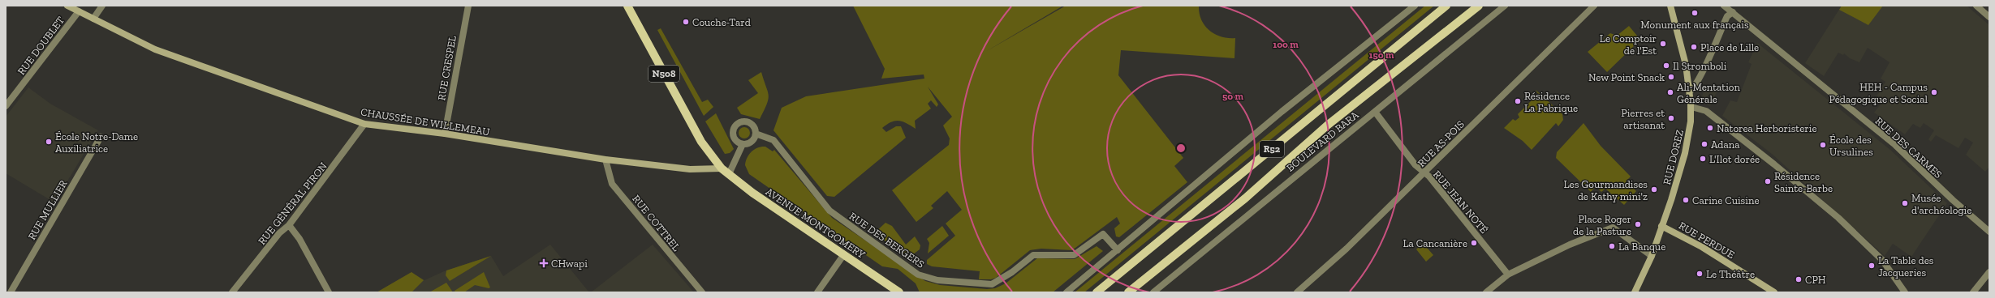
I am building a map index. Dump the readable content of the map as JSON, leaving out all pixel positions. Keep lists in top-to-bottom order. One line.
{"streets":{"main road":["N508","BOULEVARD BARA","R52","AVENUE MONTGOMERY"],"street":["RUE DOUBLET","RUE CRESPEL","CHAUSSÉE DE WILLEMEAU","RUE AS-POIS","RUE DES CARMES","RUE DOREZ","RUE JEAN NOTÉ","RUE GÉNÉRAL PIRON","RUE MULLIER","RUE COTTREL","RUE DES BERGERS","RUE PERDUE"]},"crossings":[["RUE DOUBLET","CHAUSSÉE DE WILLEMEAU"],["RUE CRESPEL","CHAUSSÉE DE WILLEMEAU"],["N508","CHAUSSÉE DE WILLEMEAU"],["N508","AVENUE MONTGOMERY"],["CHAUSSÉE DE WILLEMEAU","RUE GÉNÉRAL PIRON"],["CHAUSSÉE DE WILLEMEAU","RUE COTTREL"],["CHAUSSÉE DE WILLEMEAU","AVENUE MONTGOMERY"],["BOULEVARD BARA","RUE JEAN NOTÉ"],["RUE AS-POIS","RUE JEAN NOTÉ"],["RUE DOREZ","RUE PERDUE"]],"places":{"other":["Monument aux français","Couche-Tard","Le Comptoir de l'Est","Place de Lille","Il Stromboli","New Point Snack","Ali-Mentation Générale","HEH - Campus Pédagogique et Social","Résidence La Fabrique","Pierres et artisanat","Natorea Herboristerie","École Notre-Dame Auxiliatrice","Adana","École des Ursulines","L'Ilot dorée","Résidence Sainte-Barbe","Les Gourmandises de Kathy mini'z","Carine Cuisine","Musée d'archéologie","Place Roger de la Pasture","La Cancanière","La Banque","La Table des Jacqueries","Le Théâtre","CPH"],"health":["CHwapi"]},"rings":["100 m","150 m","50 m"]}
